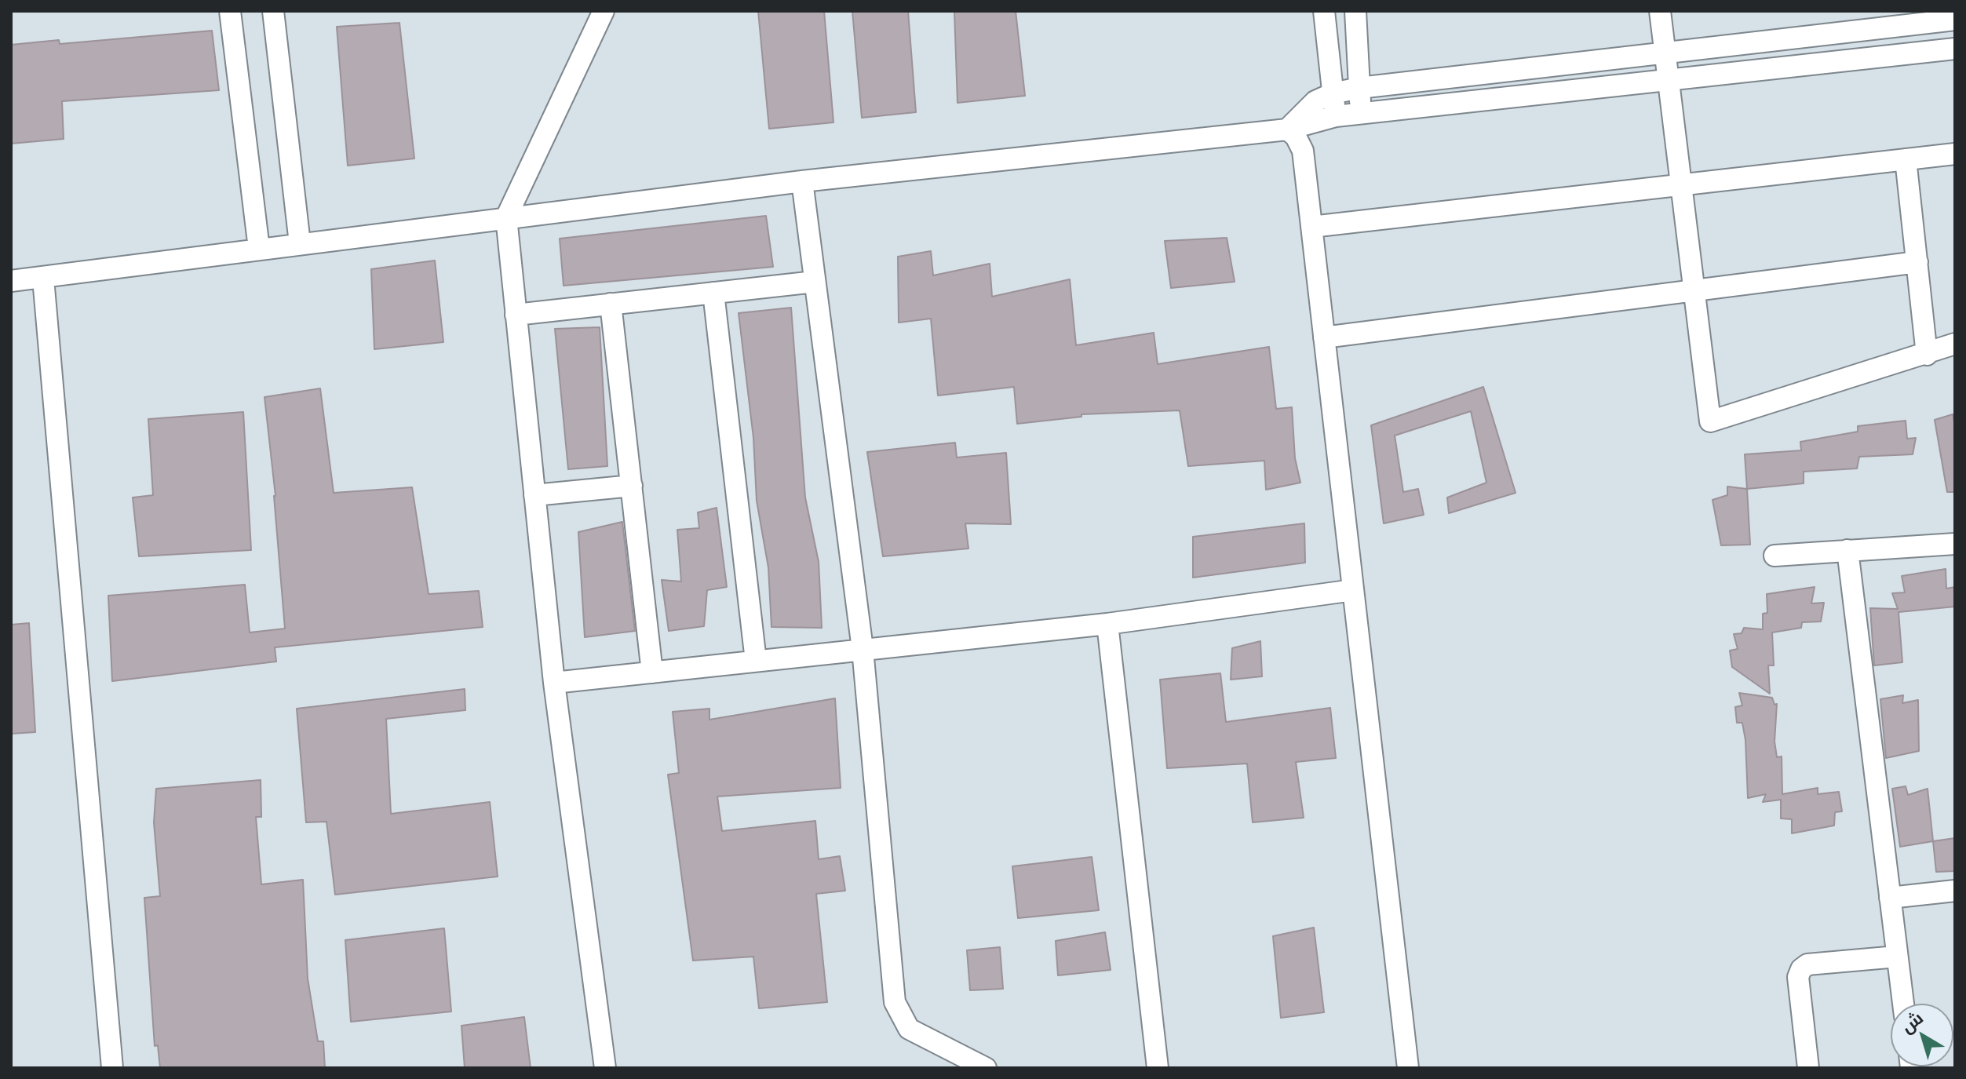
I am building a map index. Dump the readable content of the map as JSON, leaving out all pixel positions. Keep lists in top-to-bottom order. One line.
{"north":"top left"}
